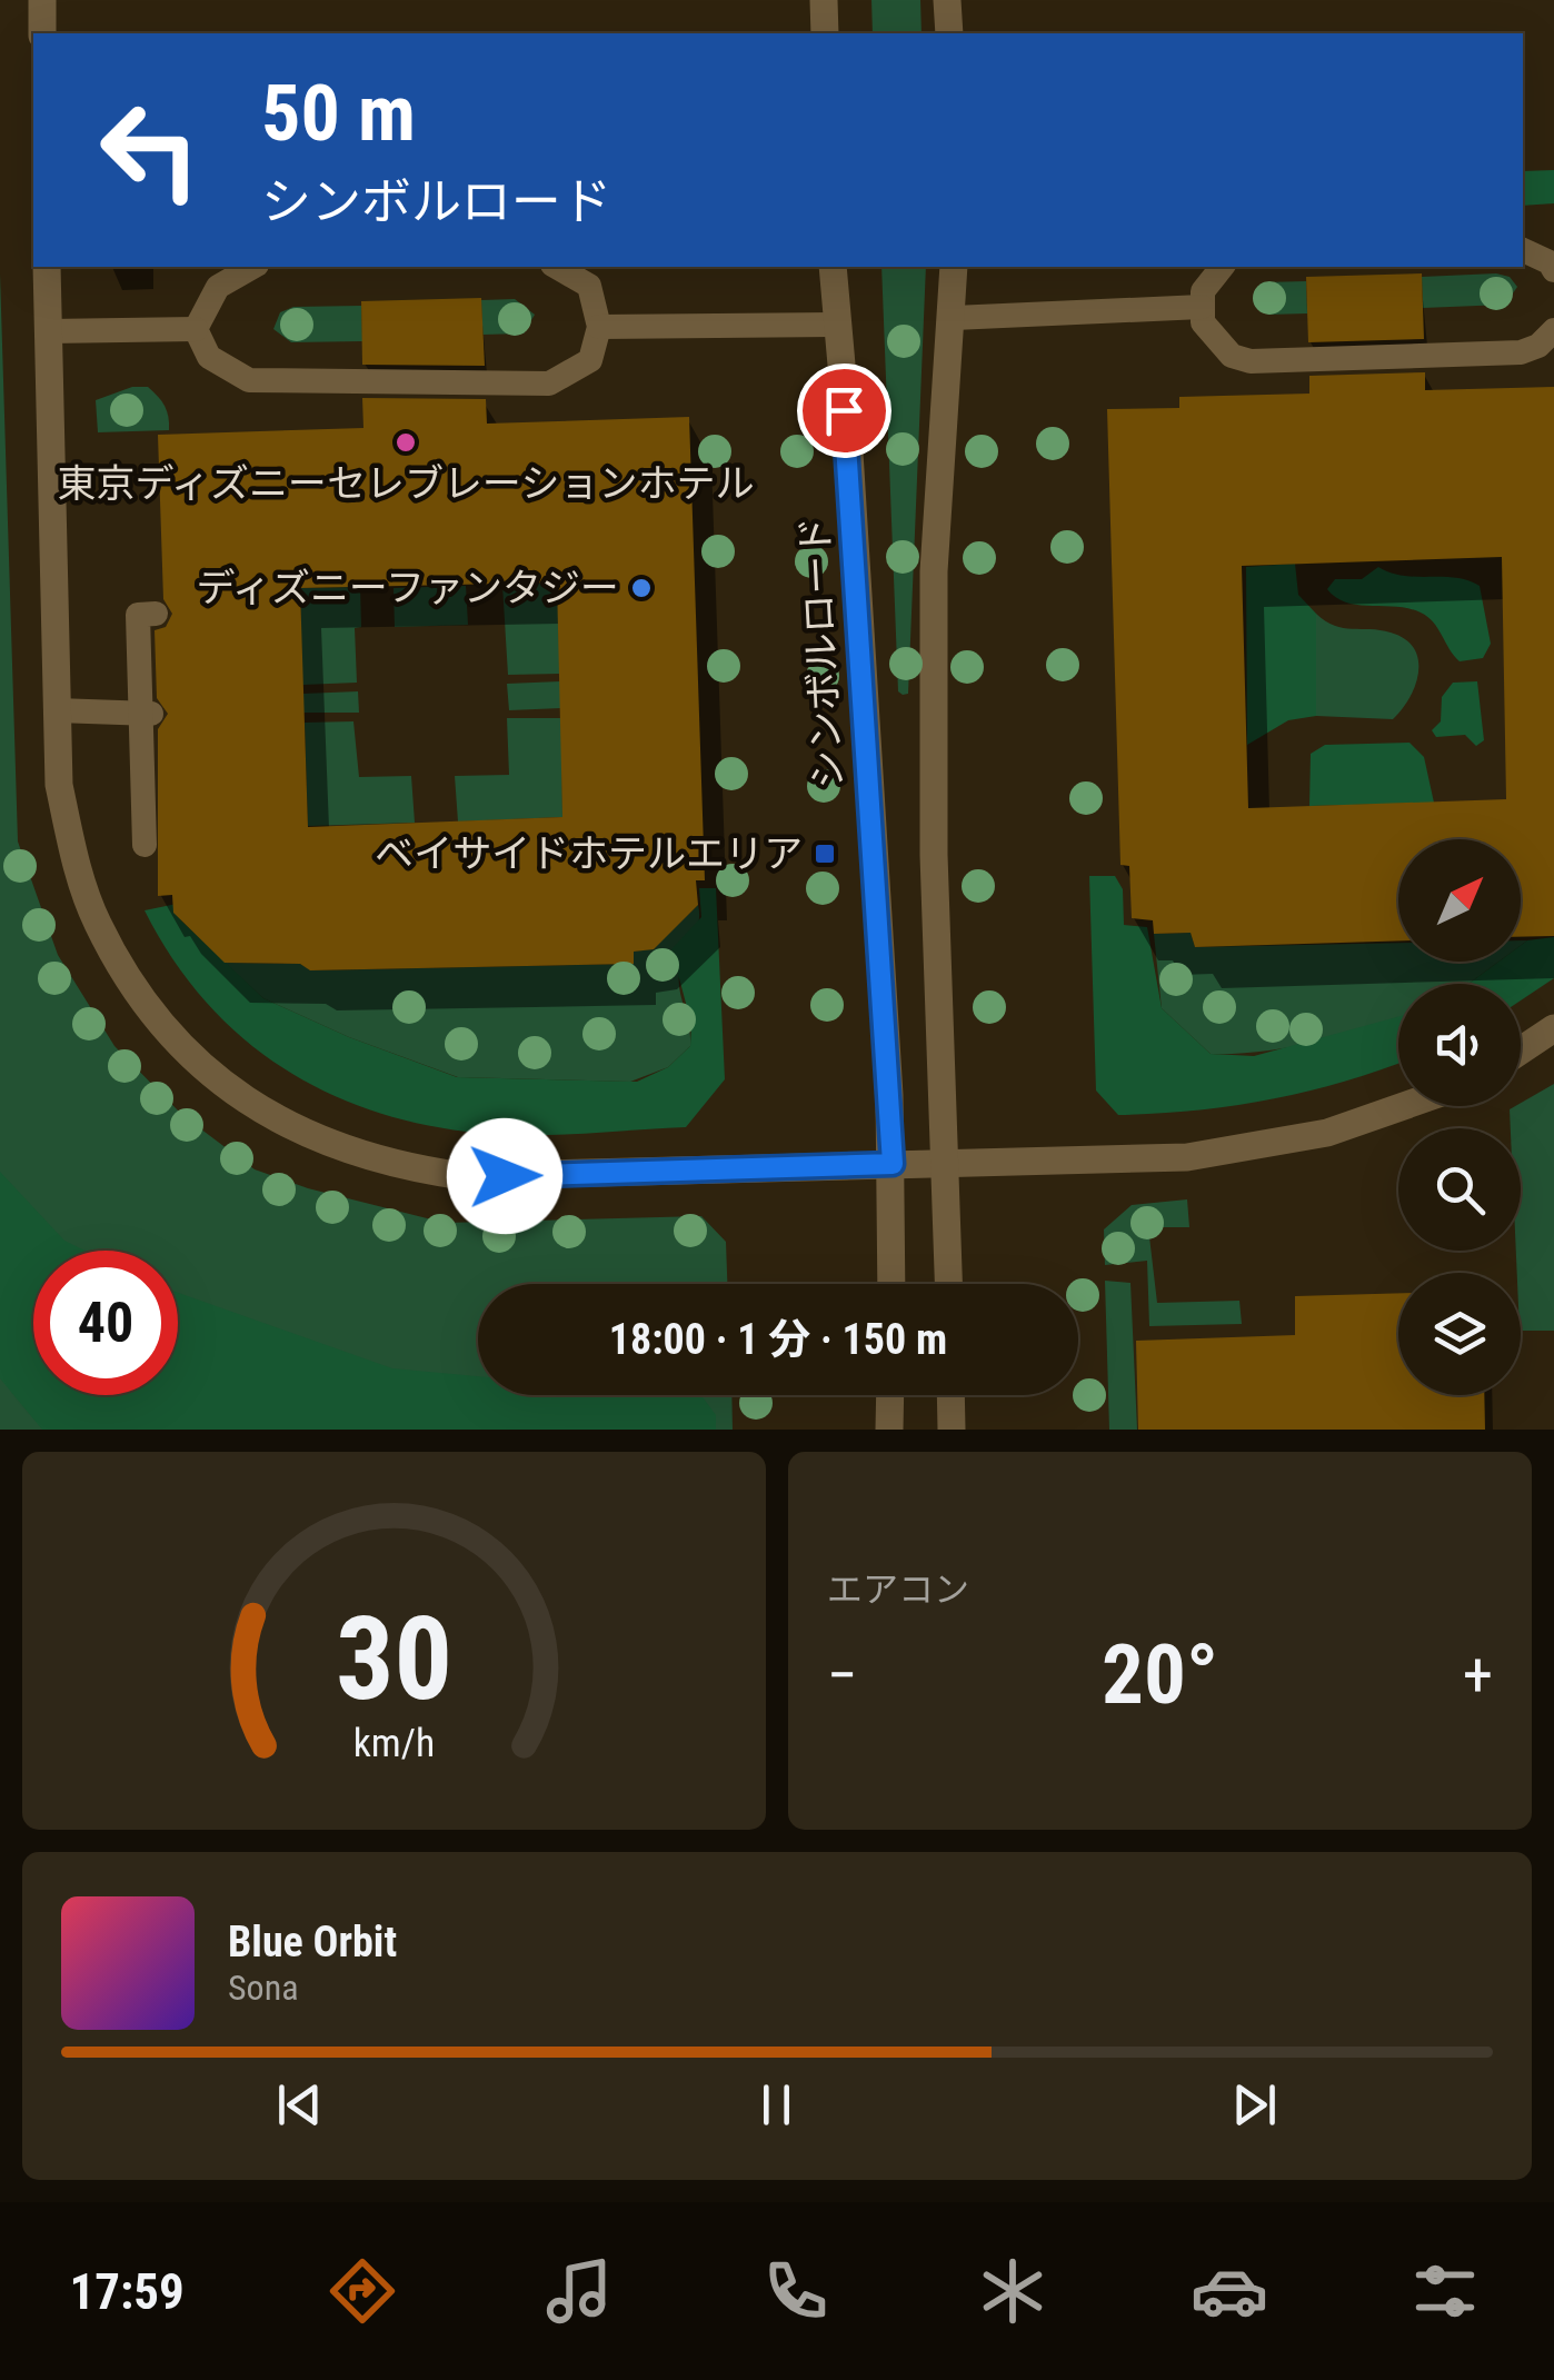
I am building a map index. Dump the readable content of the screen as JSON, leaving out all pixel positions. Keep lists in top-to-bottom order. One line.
{"streets":{"street":["シンボルロード"]},"places":{"other":["東京ディズニーセレブレーションホテル","ディズニーファンタジー"],"transit":["ベイサイドホテルエリア"]},"north":"top right","page":{"turn":["50 m","シンボルロード"],"limit":"40","trip":"18:00 · 1 分 · 150 m","tile":"エアコン","heat":["−","20°","+"],"song":["Blue Orbit","Sona"],"tabs":"17:59","gauge":["30","km/h"]}}
